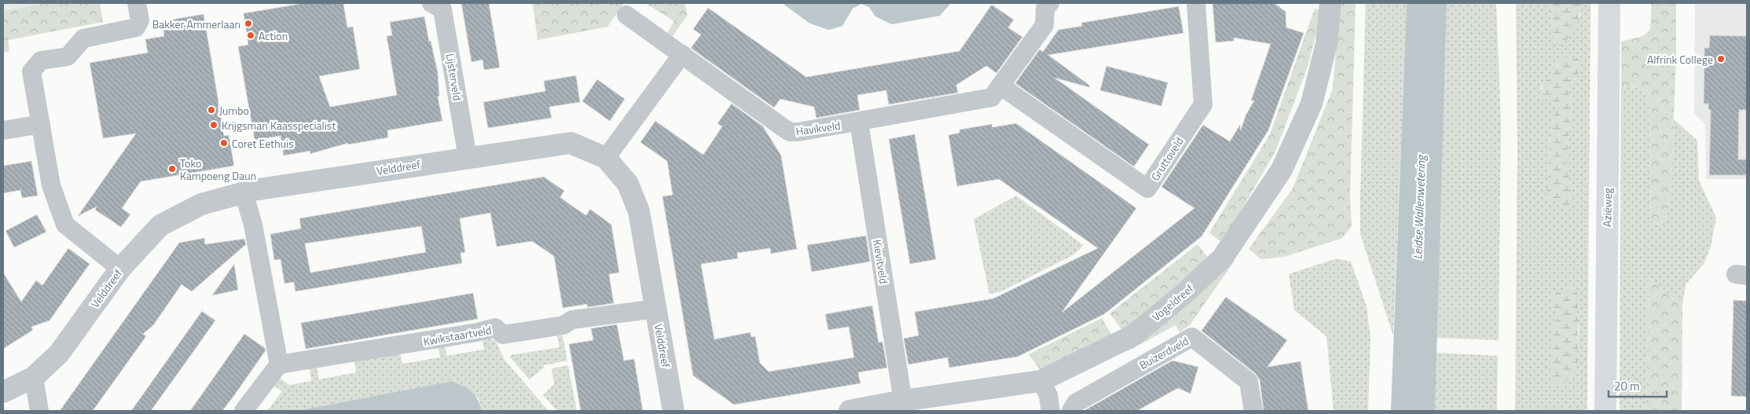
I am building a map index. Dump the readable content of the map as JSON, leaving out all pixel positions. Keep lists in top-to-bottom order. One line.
{"streets":{"main road":["Aziëweg"],"street":["Lijsterveld","Havikveld","Gruttoveld","Velddreef","Kievitveld","Vogeldreef","Kwikstaartveld","Buizerdveld"]},"crossings":[["Lijsterveld","Velddreef"],["Havikveld","Gruttoveld"],["Havikveld","Kievitveld"],["Velddreef","Kwikstaartveld"],["Kievitveld","Vogeldreef"]],"water":["Leidse Wallenwetering"],"places":["Bakker Ammerlaan","Action","Alfrink College","Jumbo","Krijgsman Kaasspecialist","Coret Eethuis","Toko Kampoeng Daun"],"scale_bar":"20 m"}
